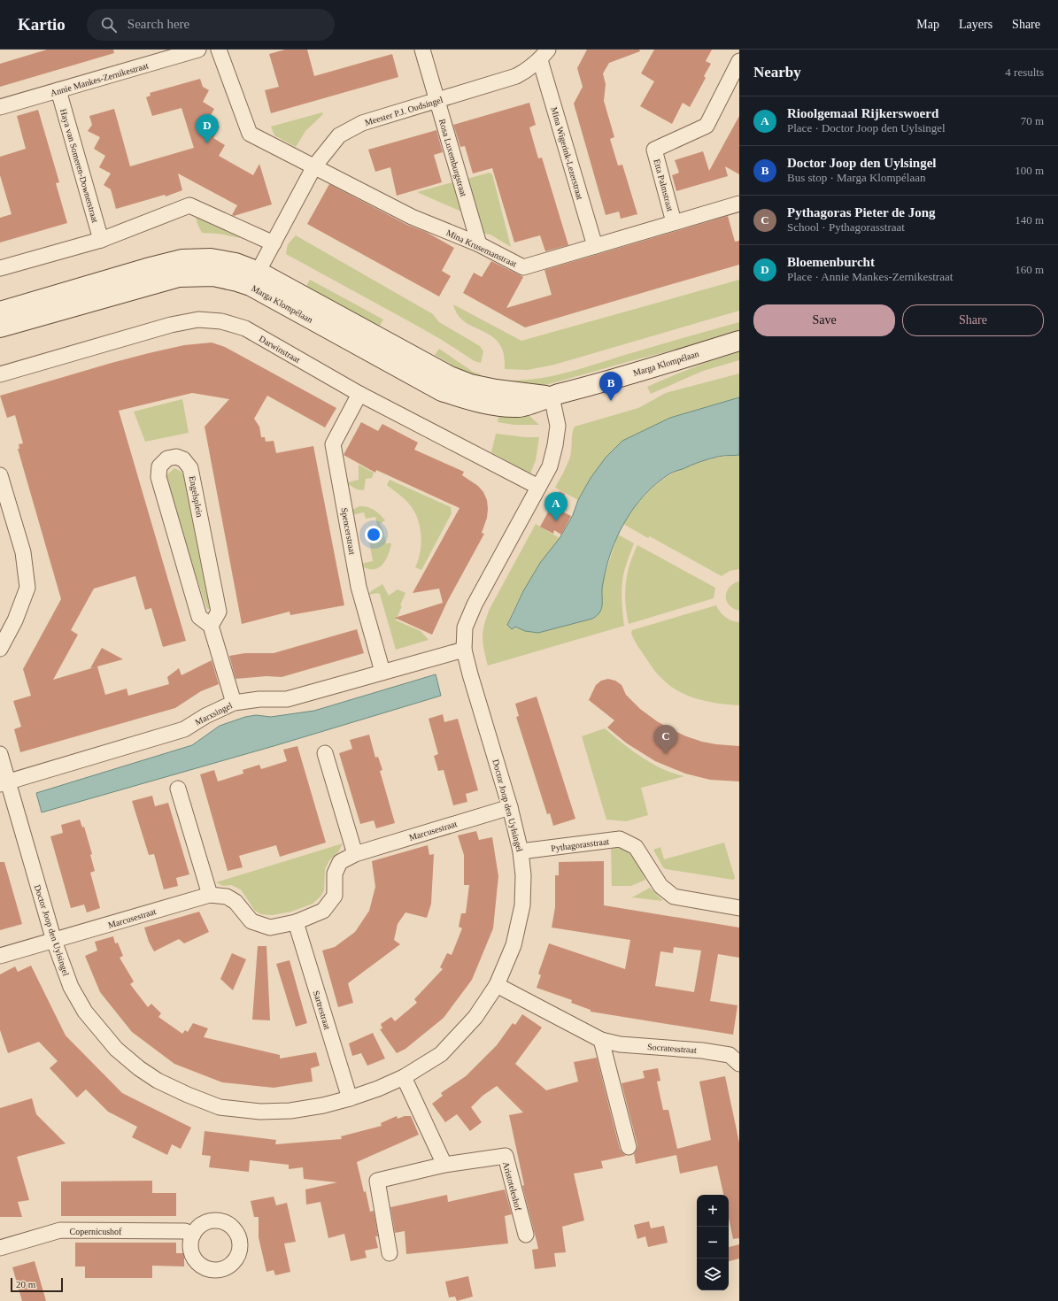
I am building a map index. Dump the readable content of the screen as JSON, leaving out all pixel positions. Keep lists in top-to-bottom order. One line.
{"streets":{"street":["Annie Mankes-Zernikestraat","Meester P.J. Oudsingel","Mina Wigerink-Lezerstraat","Rosa Luxemburgstraat","Haya van Someren-Downerstraat","Etta Palmstraat","Mina Krusemanstraat","Marga Klompélaan","Darwinstraat","Engelsplein","Spencerstraat","Marxsingel","Doctor Joop den Uylsingel","Marcusestraat","Pythagorasstraat","Sartrestraat","Socratesstraat","Aristoteleshof","Copernicushof"]},"crossings":[["Annie Mankes-Zernikestraat","Haya van Someren-Downerstraat"],["Meester P.J. Oudsingel","Mina Wigerink-Lezerstraat"],["Meester P.J. Oudsingel","Rosa Luxemburgstraat"],["Meester P.J. Oudsingel","Mina Krusemanstraat"],["Meester P.J. Oudsingel","Marga Klompélaan"],["Mina Wigerink-Lezerstraat","Mina Krusemanstraat"],["Rosa Luxemburgstraat","Mina Krusemanstraat"],["Etta Palmstraat","Mina Krusemanstraat"],["Marga Klompélaan","Doctor Joop den Uylsingel"],["Darwinstraat","Spencerstraat"],["Darwinstraat","Doctor Joop den Uylsingel"],["Engelsplein","Marxsingel"],["Spencerstraat","Marxsingel"],["Marxsingel","Doctor Joop den Uylsingel"],["Doctor Joop den Uylsingel","Marcusestraat"],["Doctor Joop den Uylsingel","Pythagorasstraat"],["Doctor Joop den Uylsingel","Sartrestraat"],["Doctor Joop den Uylsingel","Socratesstraat"],["Marcusestraat","Sartrestraat"]],"scale_bar":"20 m","page":{"header":"Kartio","search":"Search here","nav":["Map","Layers","Share"],"heading":["Nearby","4 results"],"list":[{"mark":"A","name":"Rioolgemaal Rijkerswoerd","note":"Place · Doctor Joop den Uylsingel","value":"70 m"},{"mark":"B","name":"Doctor Joop den Uylsingel","note":"Bus stop · Marga Klompélaan","value":"100 m"},{"mark":"C","name":"Pythagoras Pieter de Jong","note":"School · Pythagorasstraat","value":"140 m"},{"mark":"D","name":"Bloemenburcht","note":"Place · Annie Mankes-Zernikestraat","value":"160 m"}],"pins":["D","B","A","C"],"buttons":["Save","Share"],"map_buttons":["+","−"],"scale":"20 m"}}
